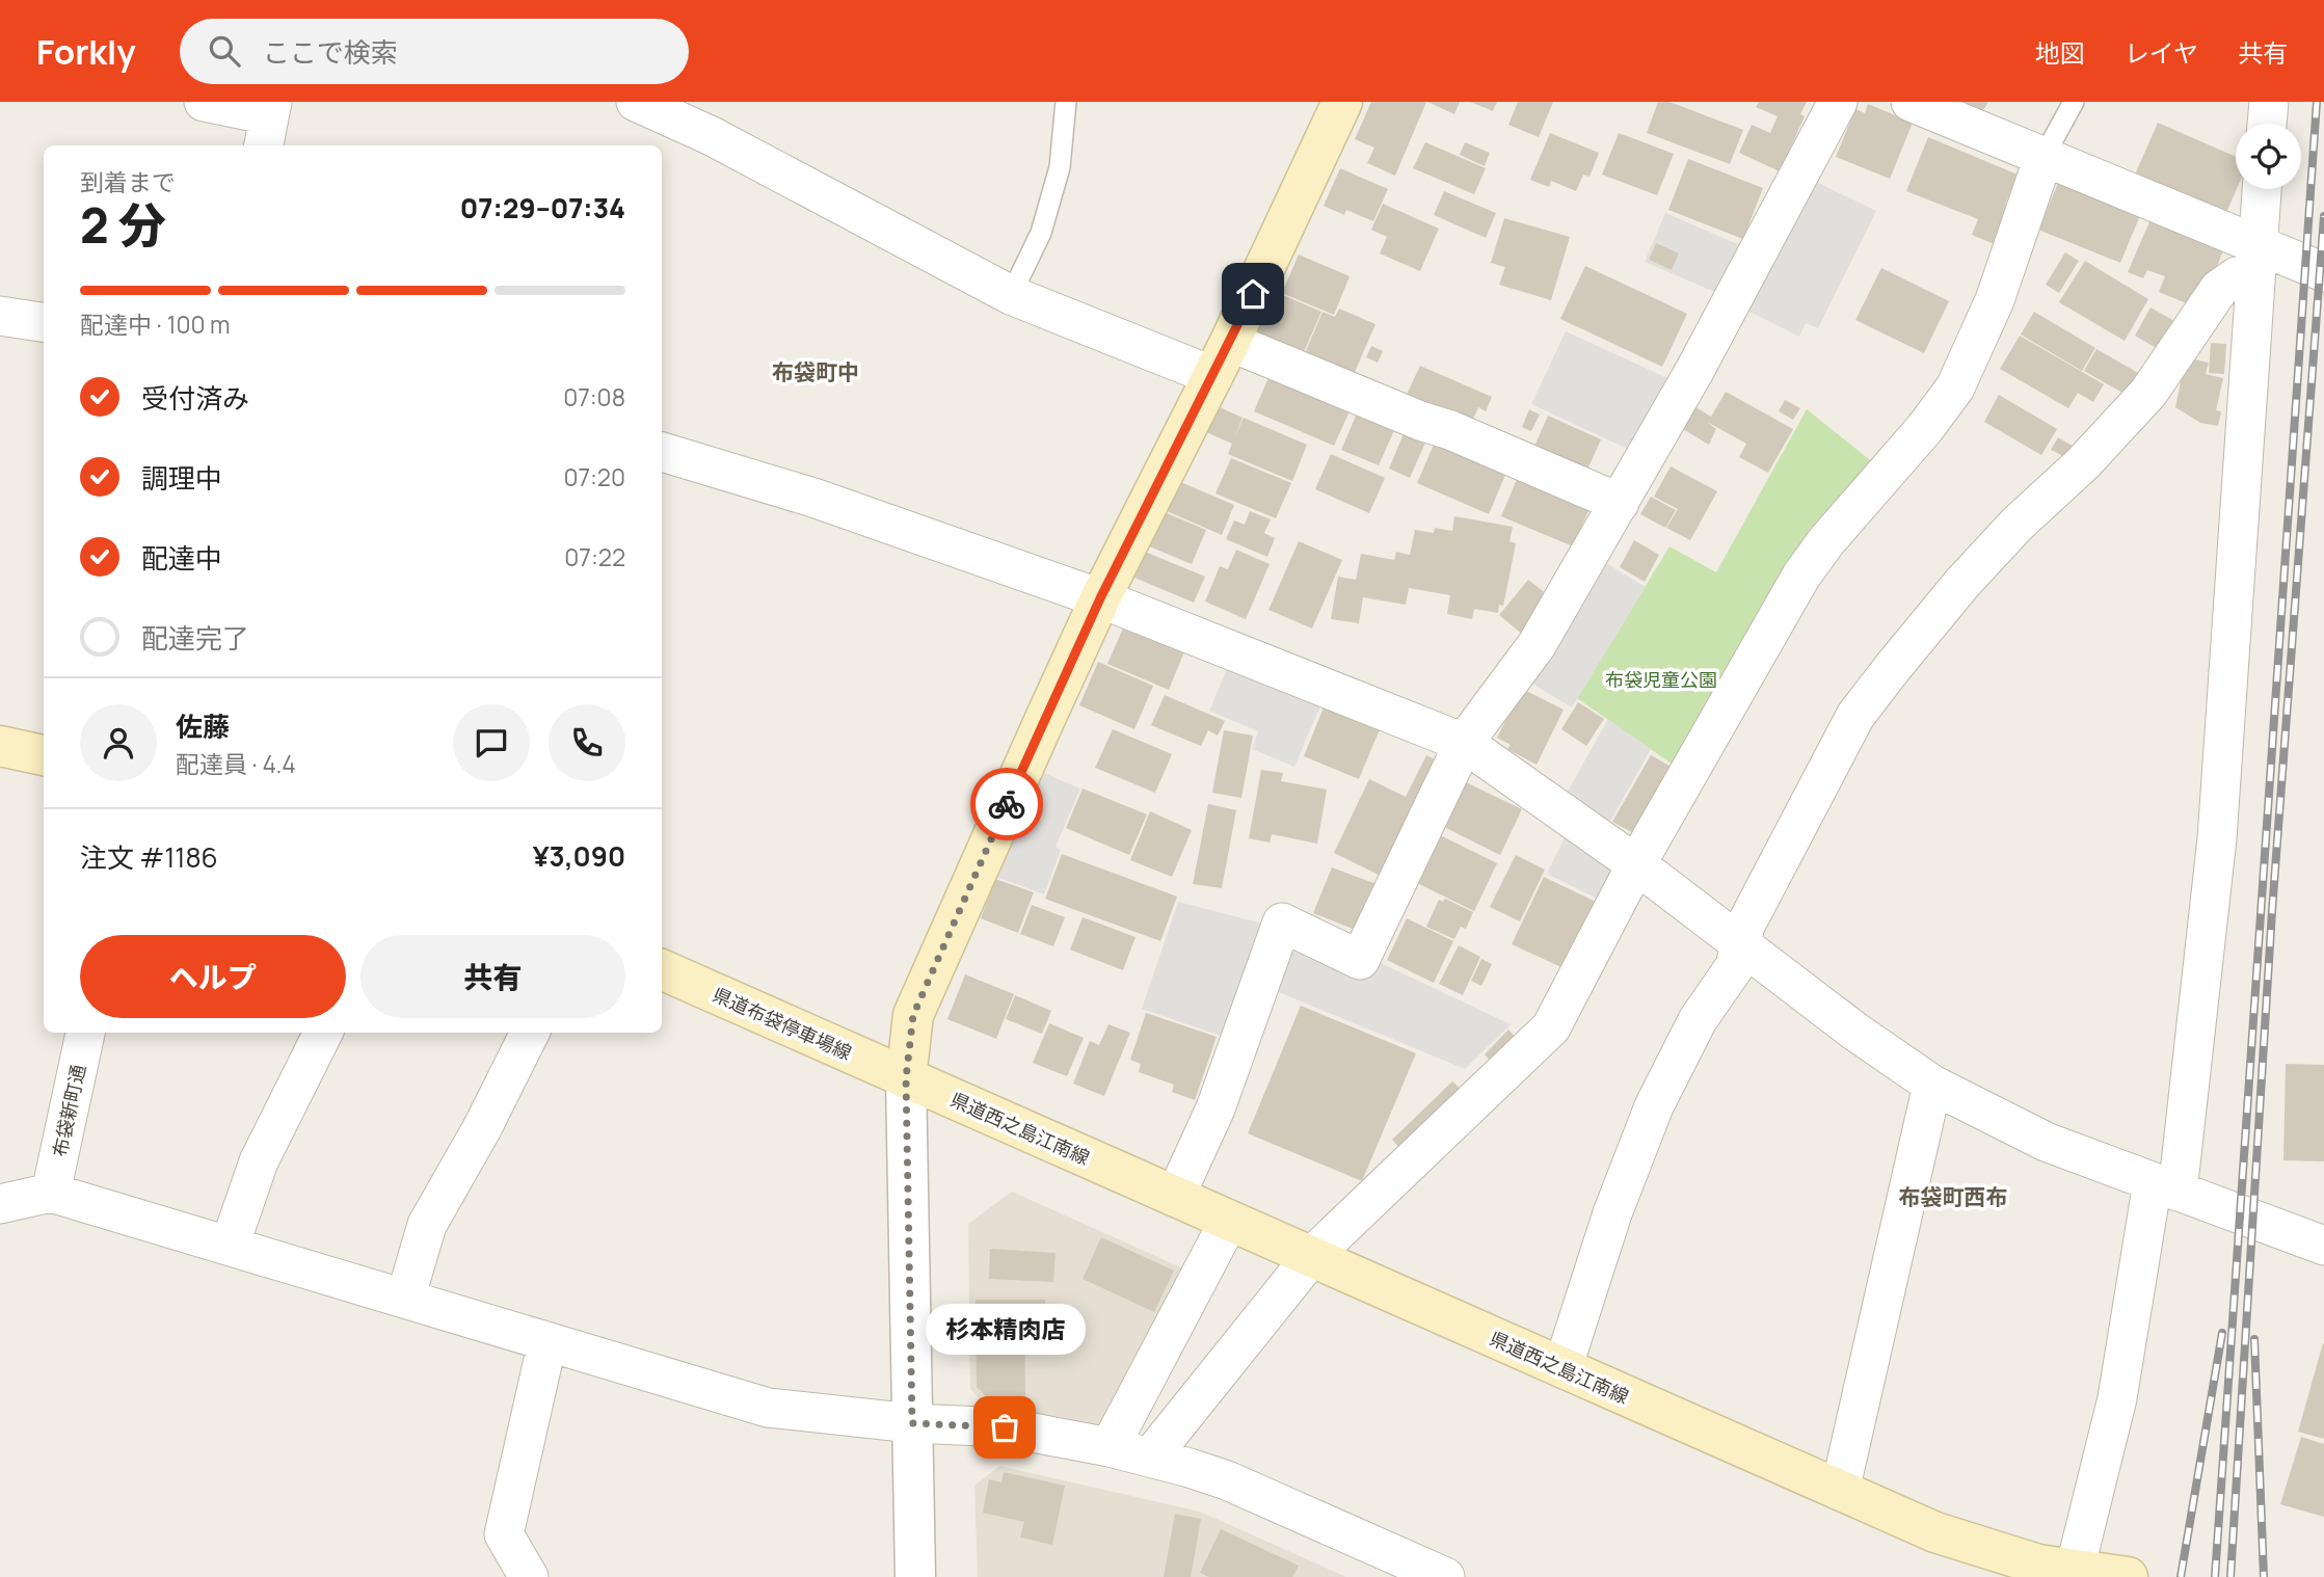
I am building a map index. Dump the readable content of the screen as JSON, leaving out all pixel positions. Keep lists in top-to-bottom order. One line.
{"streets":{"main road":["県道布袋停車場線","県道西之島江南線"],"street":["布袋新町通"]},"crossings":[["県道布袋停車場線","県道西之島江南線"]],"districts":["布袋町中","布袋町西布"],"parks":["布袋児童公園"],"places":["杉本精肉店"],"page":{"header":"Forkly","search":"ここで検索","nav":["地図","レイヤ","共有"],"heading":["2 分","到着まで","07:29–07:34"],"panel":["佐藤","配達員 · 4.4","注文 #1186","¥3,090"],"bar":"配達中 · 100 m","list":[["受付済み","07:08"],["調理中","07:20"],["配達中","07:22"],"配達完了"],"buttons":["ヘルプ","共有"],"bubble":"杉本精肉店"}}
